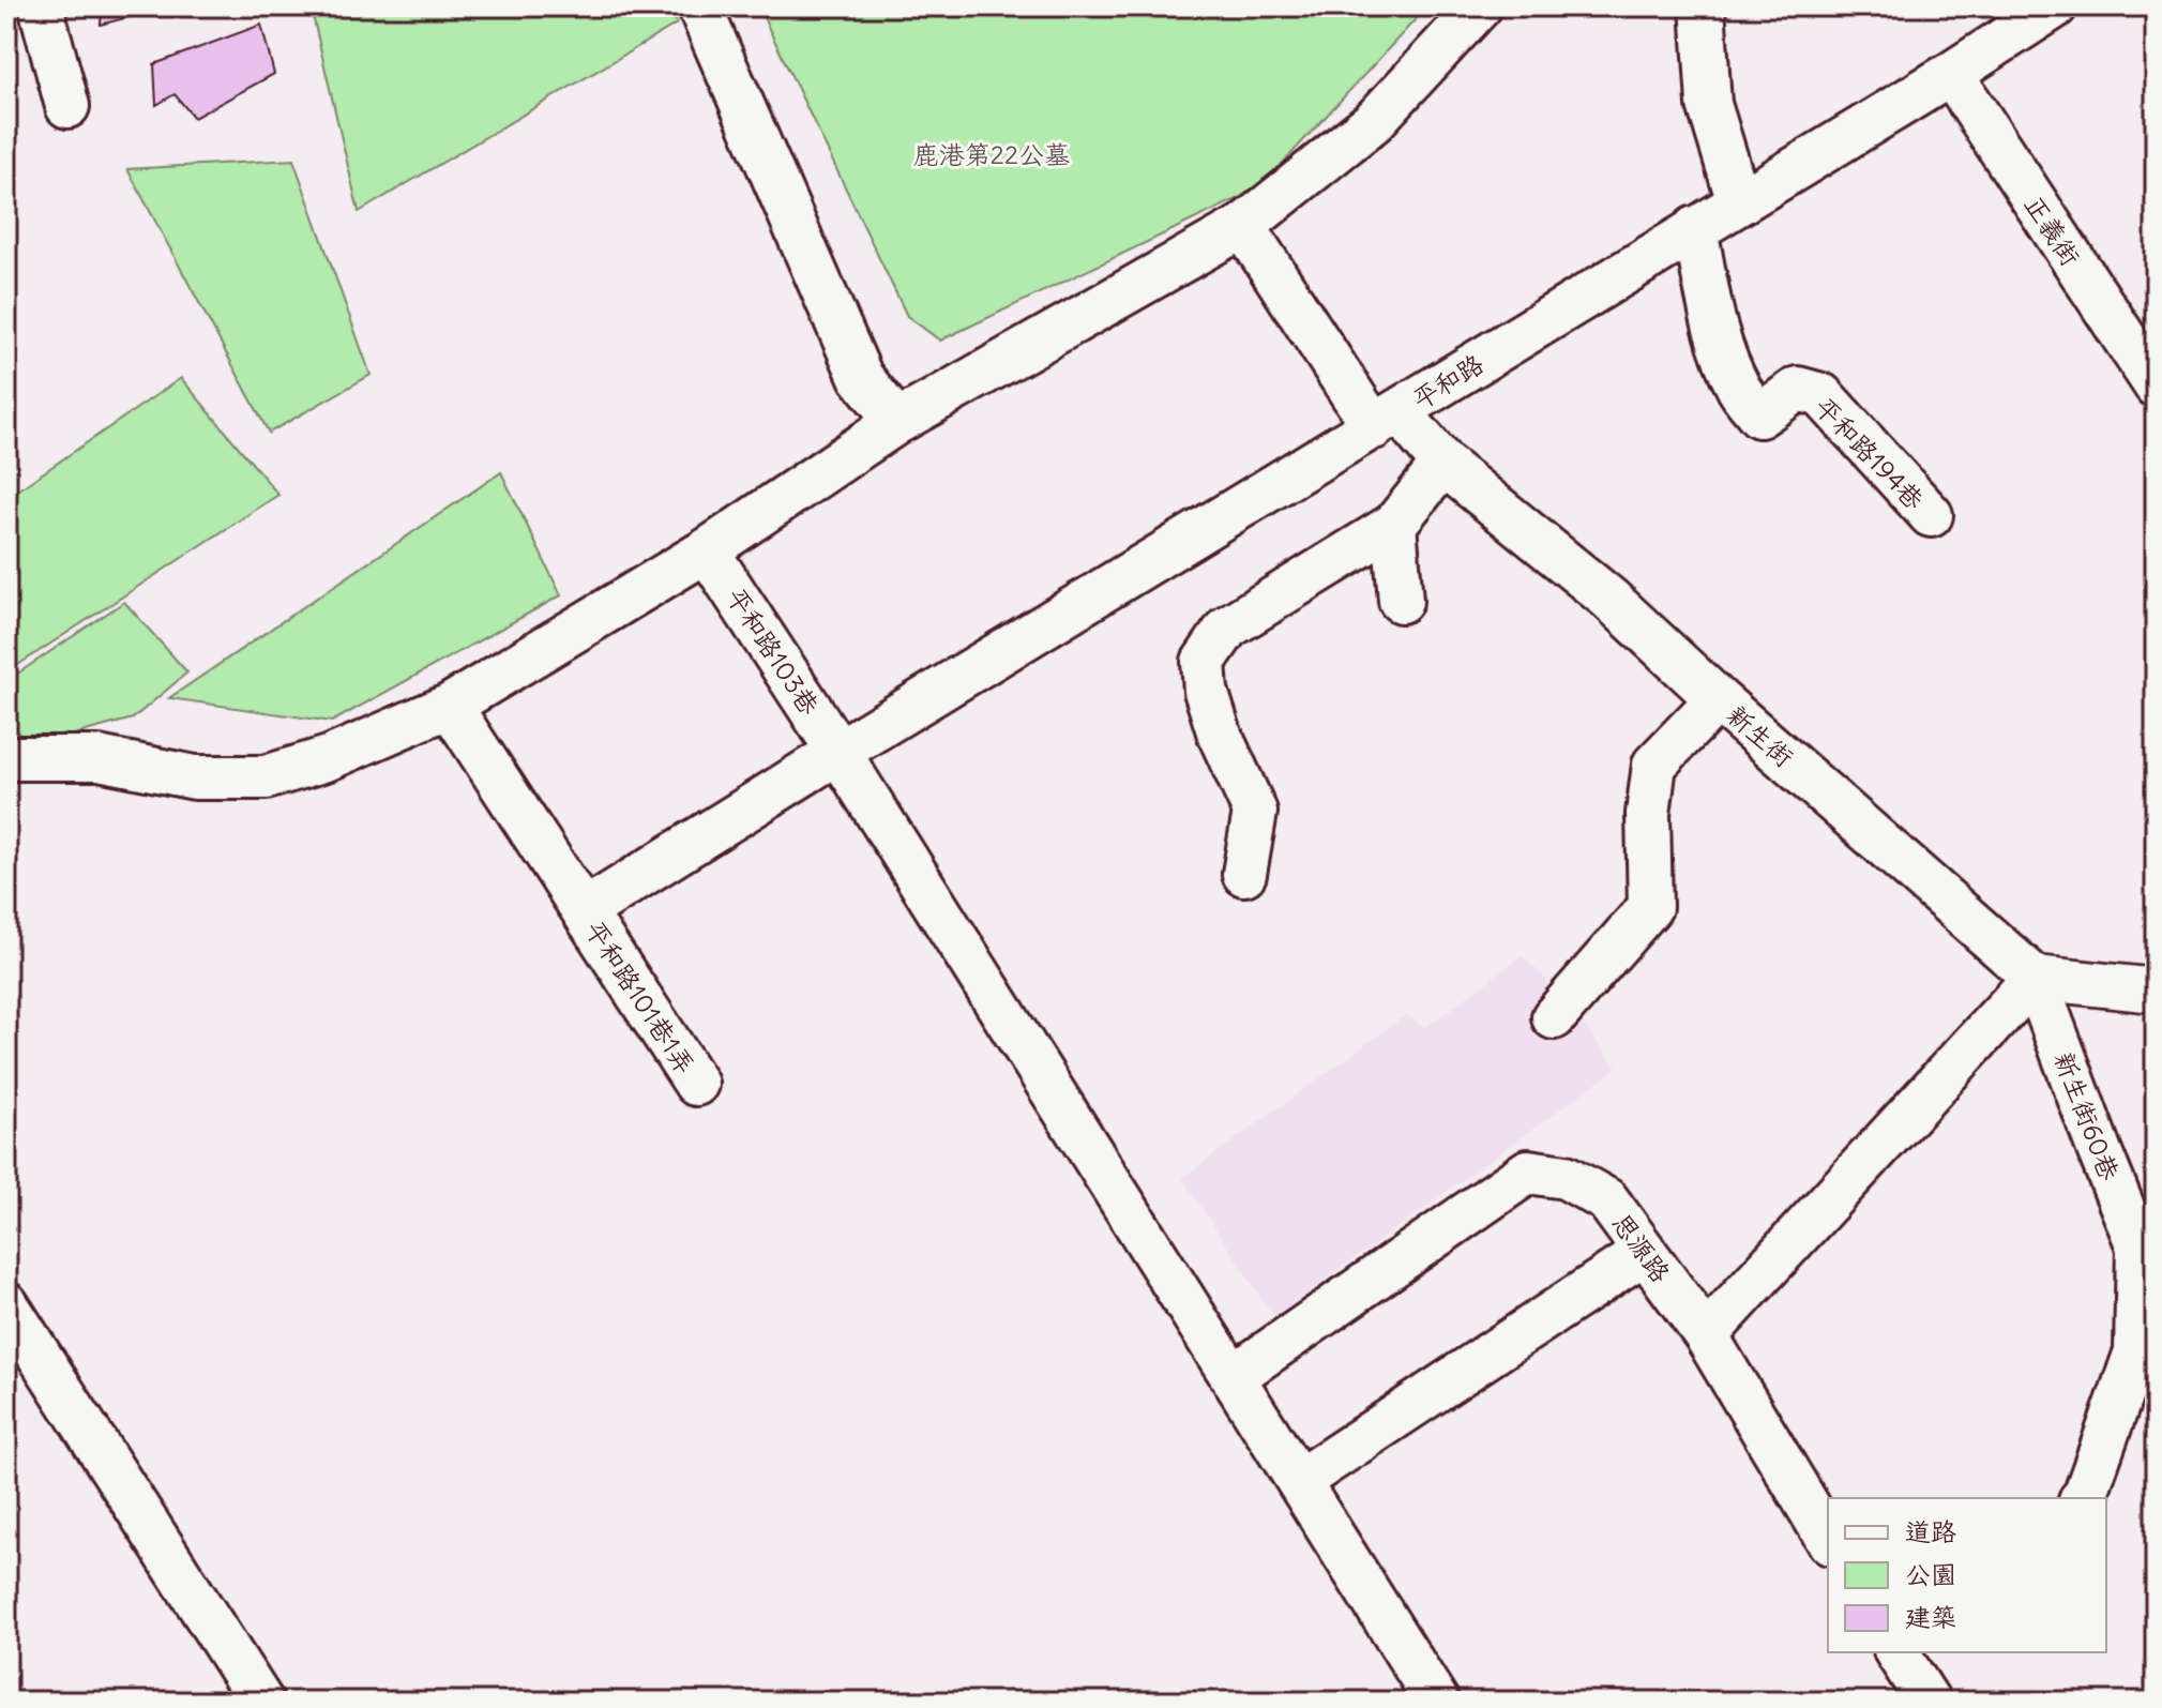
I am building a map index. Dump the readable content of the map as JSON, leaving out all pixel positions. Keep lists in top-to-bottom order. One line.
{"streets":{"street":["正義街","平和路","平和路194巷","平和路103巷","新生街","平和路101巷1弄","新生街60巷","思源路"]},"crossings":[["正義街","平和路"],["平和路","平和路194巷"],["平和路","平和路103巷"],["平和路","新生街"],["平和路","平和路101巷1弄"],["平和路103巷","思源路"],["新生街","新生街60巷"]],"parks":["鹿港第22公墓"],"legend":["道路","公園","建築"]}
